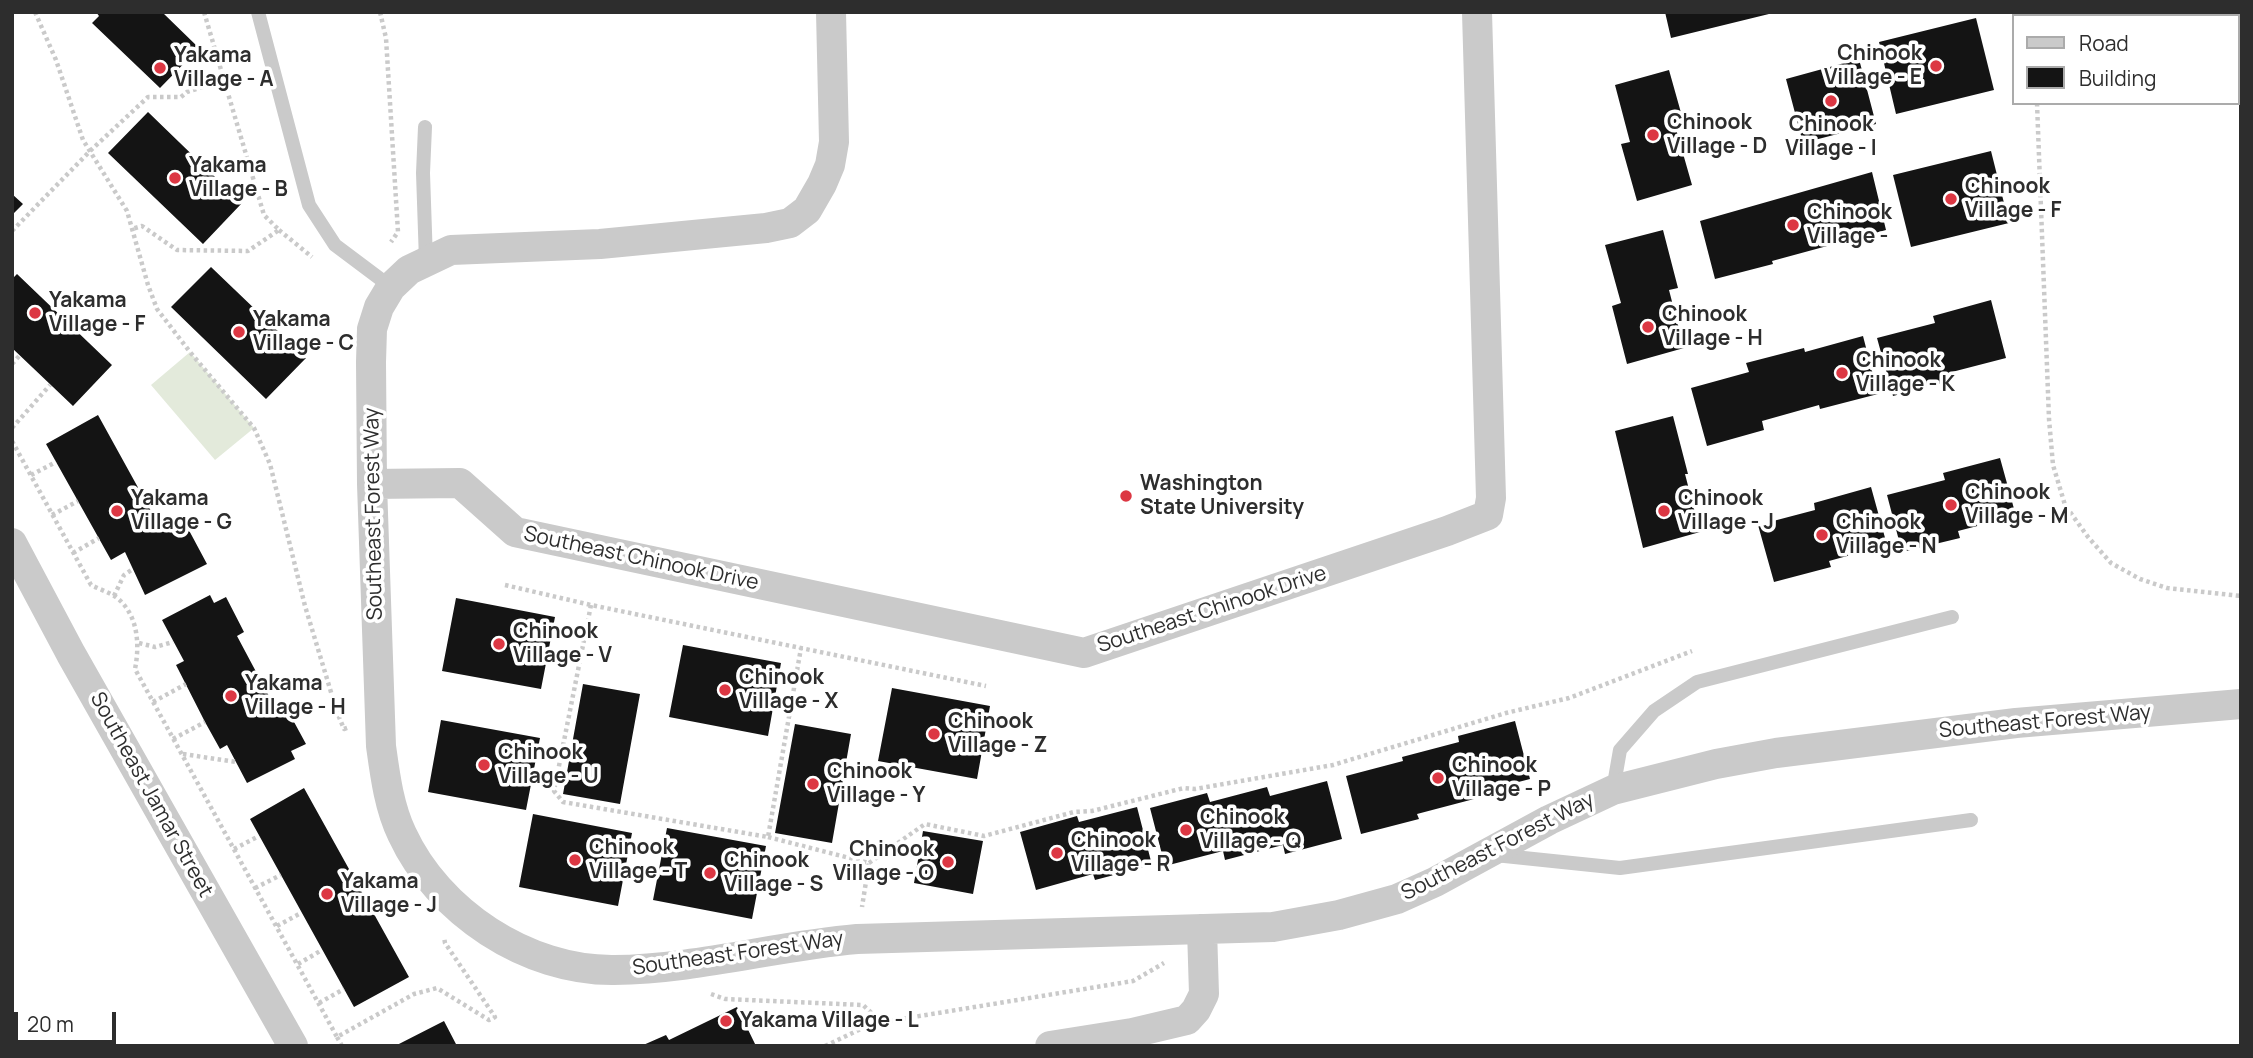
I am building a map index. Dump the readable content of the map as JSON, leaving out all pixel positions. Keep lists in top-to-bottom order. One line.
{"streets":{"street":["Southeast Forest Way","Southeast Chinook Drive","Southeast Jamar Street"]},"crossings":[["Southeast Forest Way","Southeast Chinook Drive"]],"places":["Chinook Village - E","Yakama Village - A","Chinook Village - I","Chinook Village - D","Yakama Village - B","Chinook Village - F","Chinook Village -","Yakama Village - F","Chinook Village - H","Yakama Village - C","Chinook Village - K","Washington State University","Chinook Village - M","Yakama Village - G","Chinook Village - J","Chinook Village - N","Chinook Village - V","Chinook Village - X","Yakama Village - H","Chinook Village - Z","Chinook Village - U","Chinook Village - P","Chinook Village - Y","Chinook Village - Q","Chinook Village - R","Chinook Village - T","Chinook Village - O","Chinook Village - S","Yakama Village - J","Yakama Village - L"],"legend":["Road","Building"],"scale_bar":"20 m"}
